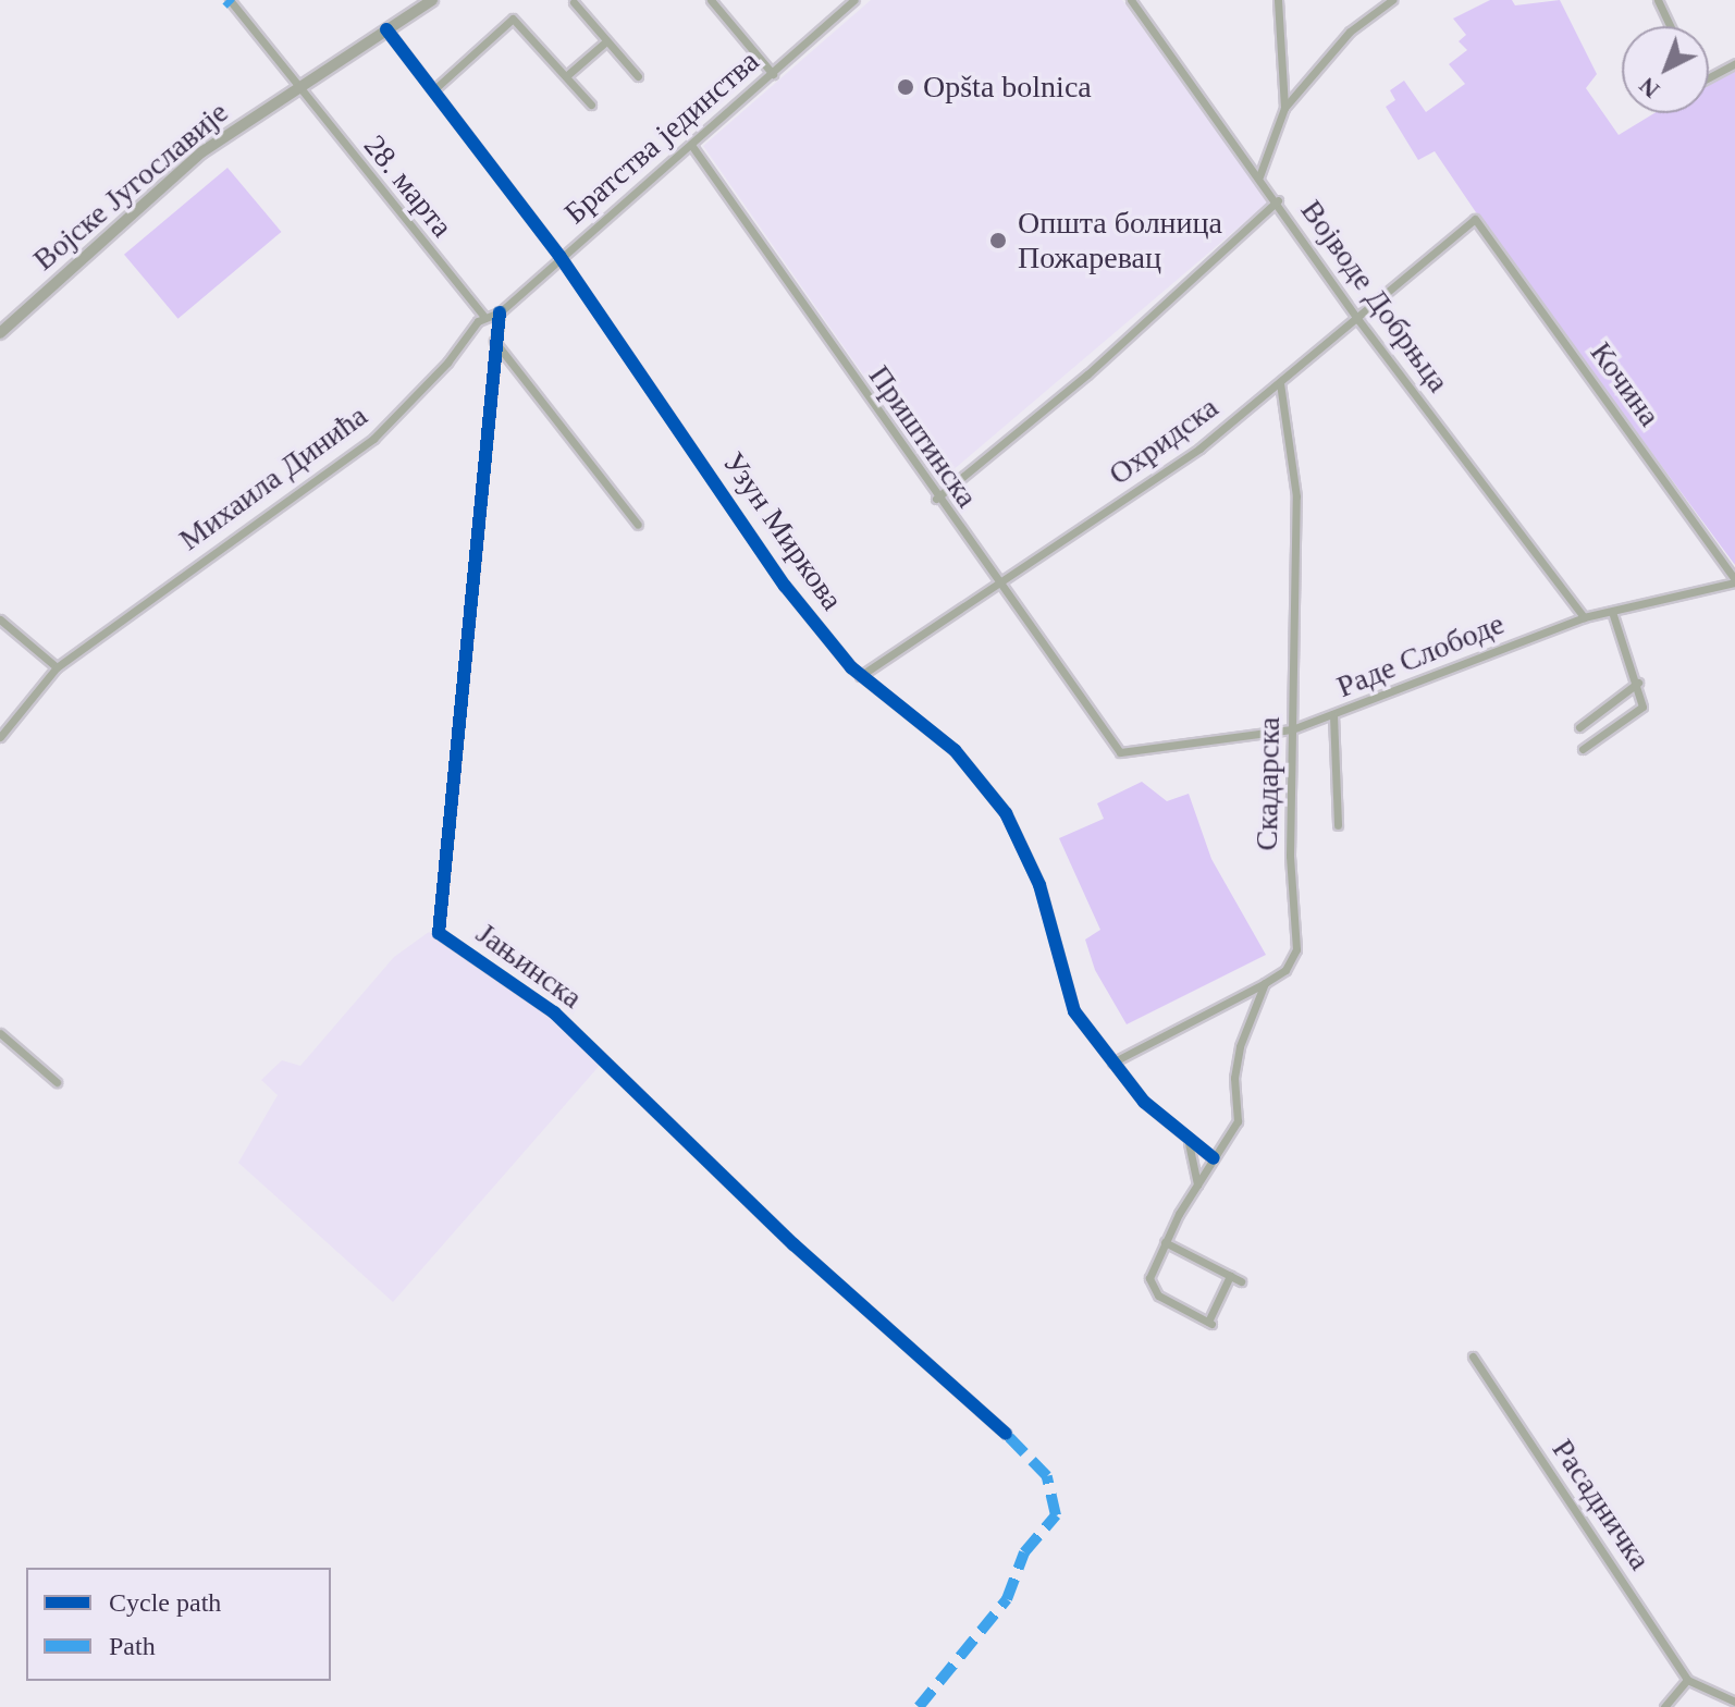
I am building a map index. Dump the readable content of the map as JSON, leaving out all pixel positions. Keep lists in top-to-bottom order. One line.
{"streets":{"main road":["Војске Југославије"],"street":["Братства јединства","28. марта","Војводе Добрњца","Кочина","Приштинска","Охридска","Михаила Динића","Узун Миркова","Раде Слободе","Скадарска","Јањинска","Расадничка"]},"crossings":[["Братства јединства","Приштинска"],["Братства јединства","Узун Миркова"],["Братства јединства","Јањинска"],["Војске Југославије","28. марта"],["Војске Југославије","Узун Миркова"],["28. марта","Михаила Динића"],["Војводе Добрњца","Охридска"],["Војводе Добрњца","Раде Слободе"],["Кочина","Охридска"],["Кочина","Раде Слободе"],["Приштинска","Охридска"],["Приштинска","Раде Слободе"],["Охридска","Узун Миркова"],["Охридска","Скадарска"],["Узун Миркова","Скадарска"],["Раде Слободе","Скадарска"]],"places":["Opšta bolnica","Општа болница Пожаревац"],"legend":["Cycle path","Path"],"north":"bottom left"}
